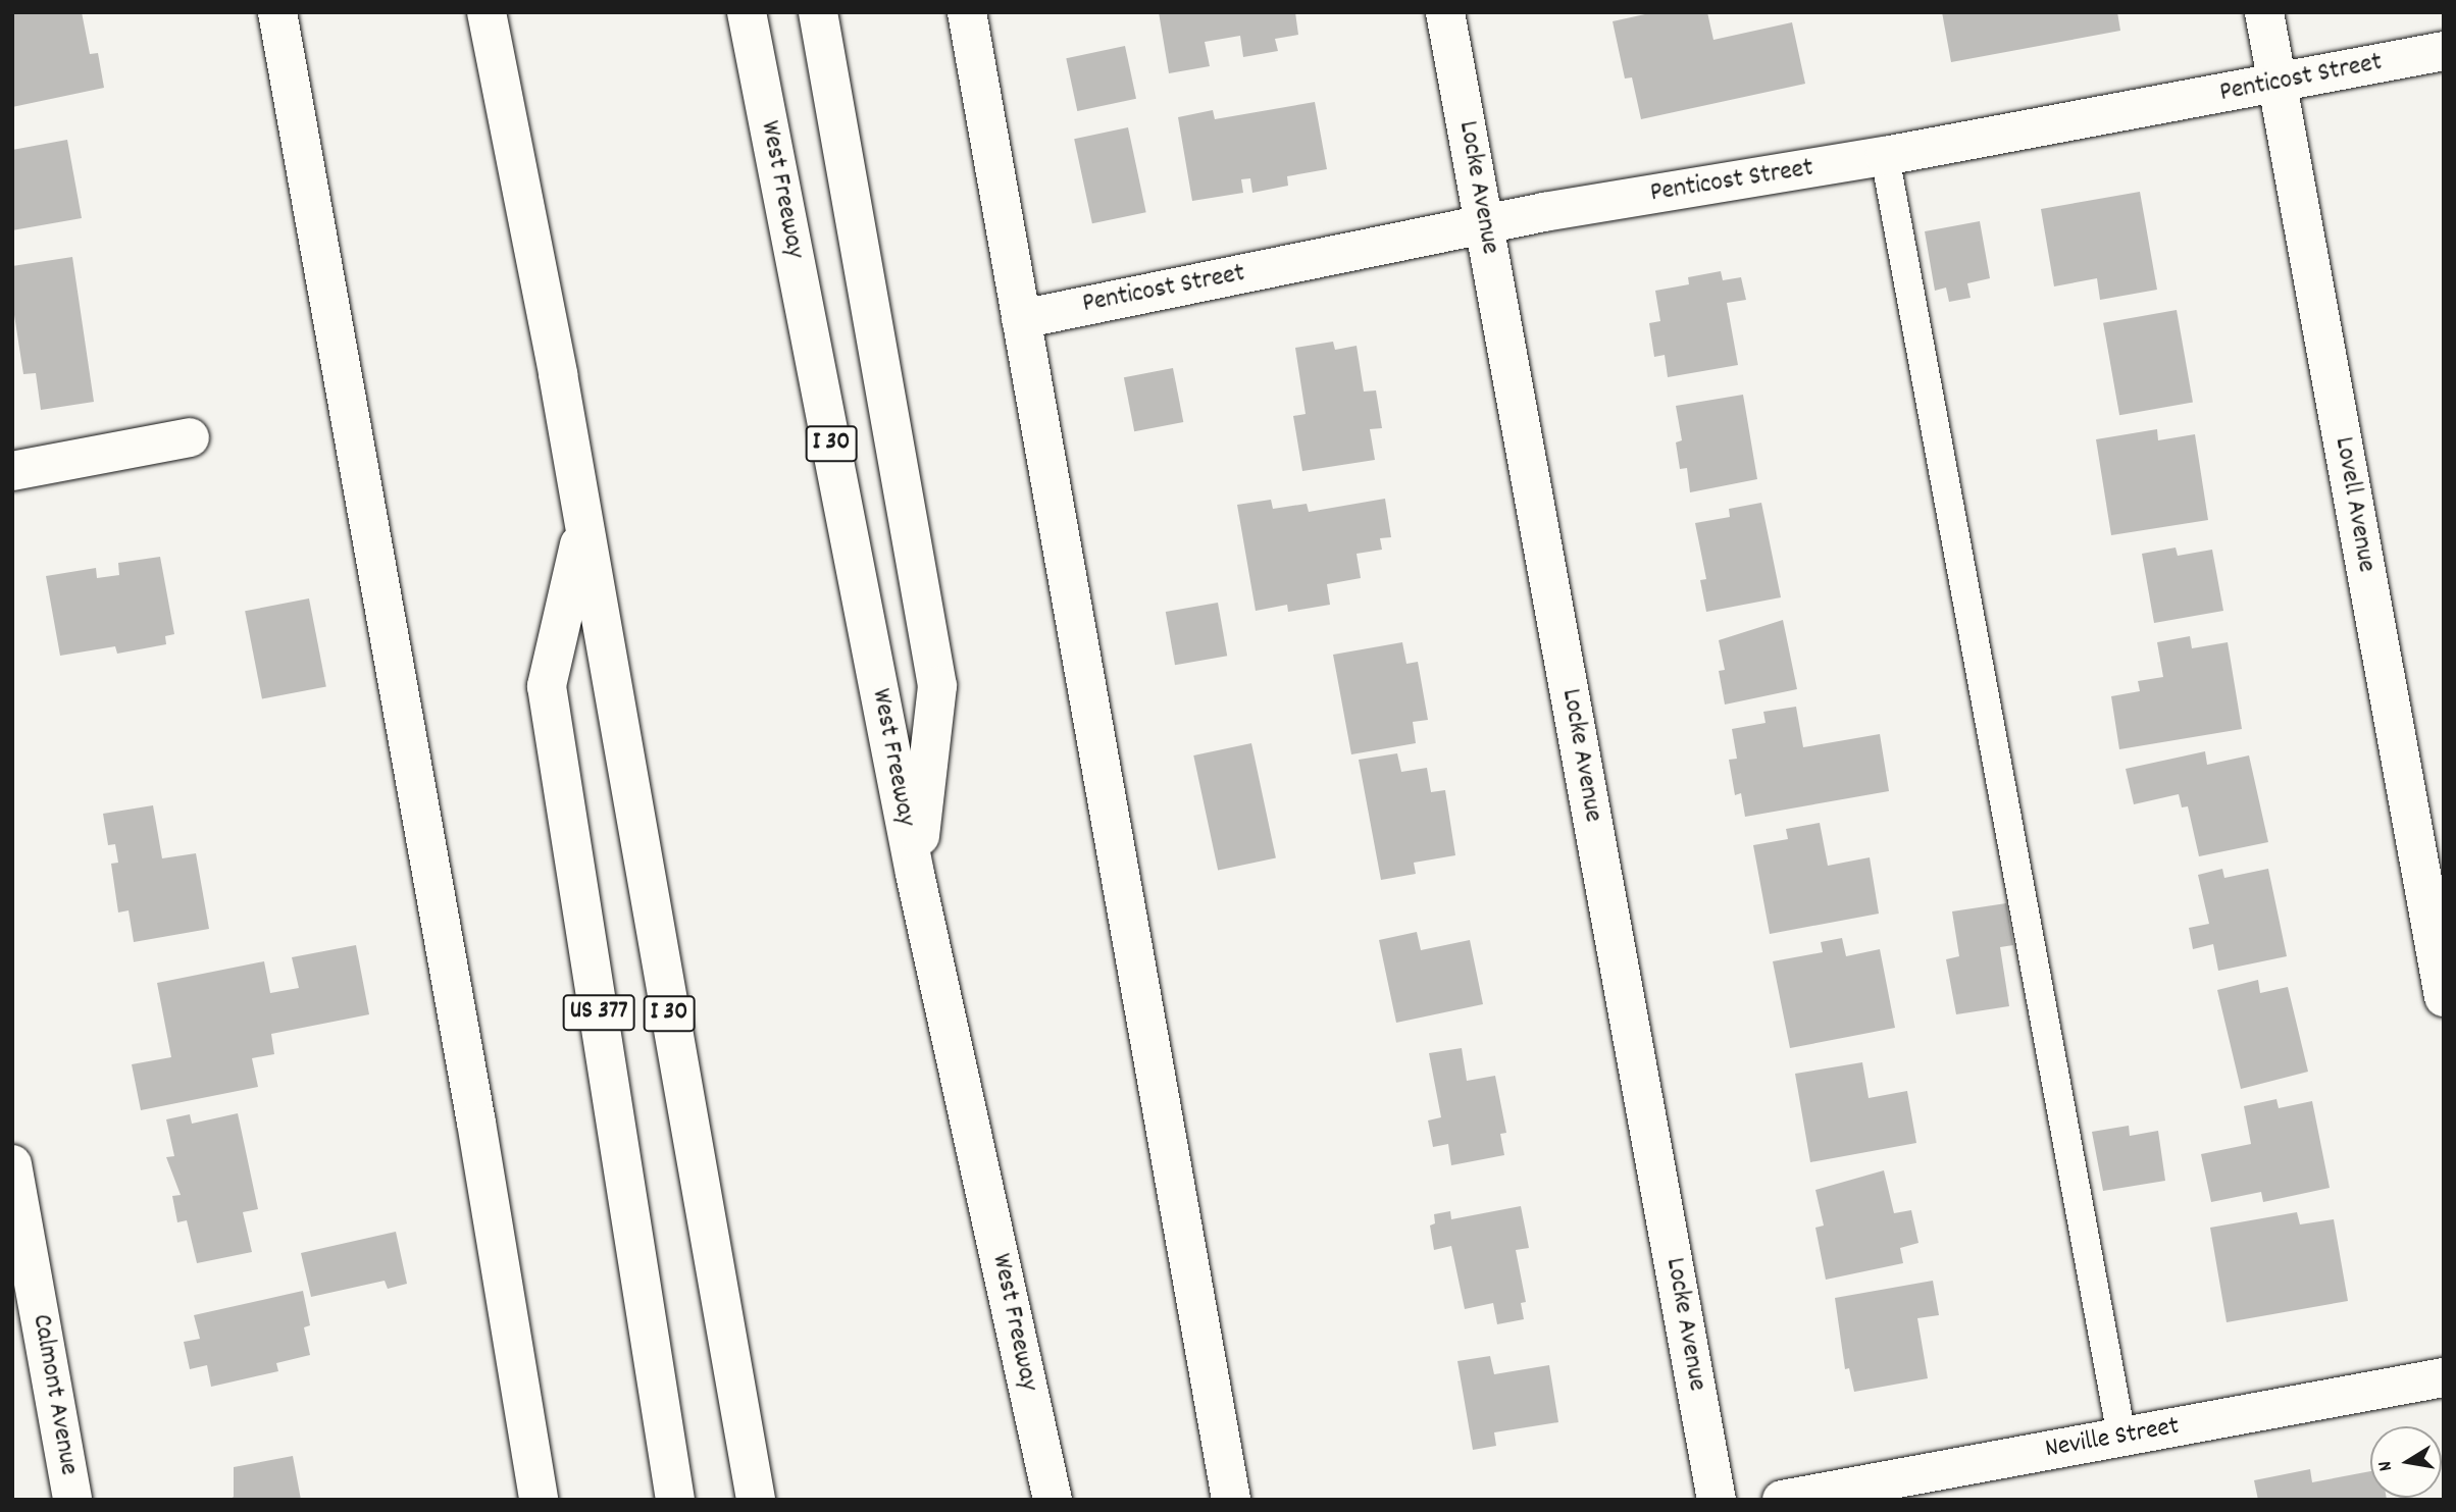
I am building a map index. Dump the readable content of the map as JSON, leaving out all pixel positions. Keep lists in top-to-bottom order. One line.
{"streets":{"main road":["Penticost Street","Locke Avenue","West Freeway","I 30","Lovell Avenue","US 377","Calmont Avenue","Neville Street"]},"crossings":[["Penticost Street","Locke Avenue"],["Penticost Street","Lovell Avenue"],["I 30","US 377"]],"north":"left"}
